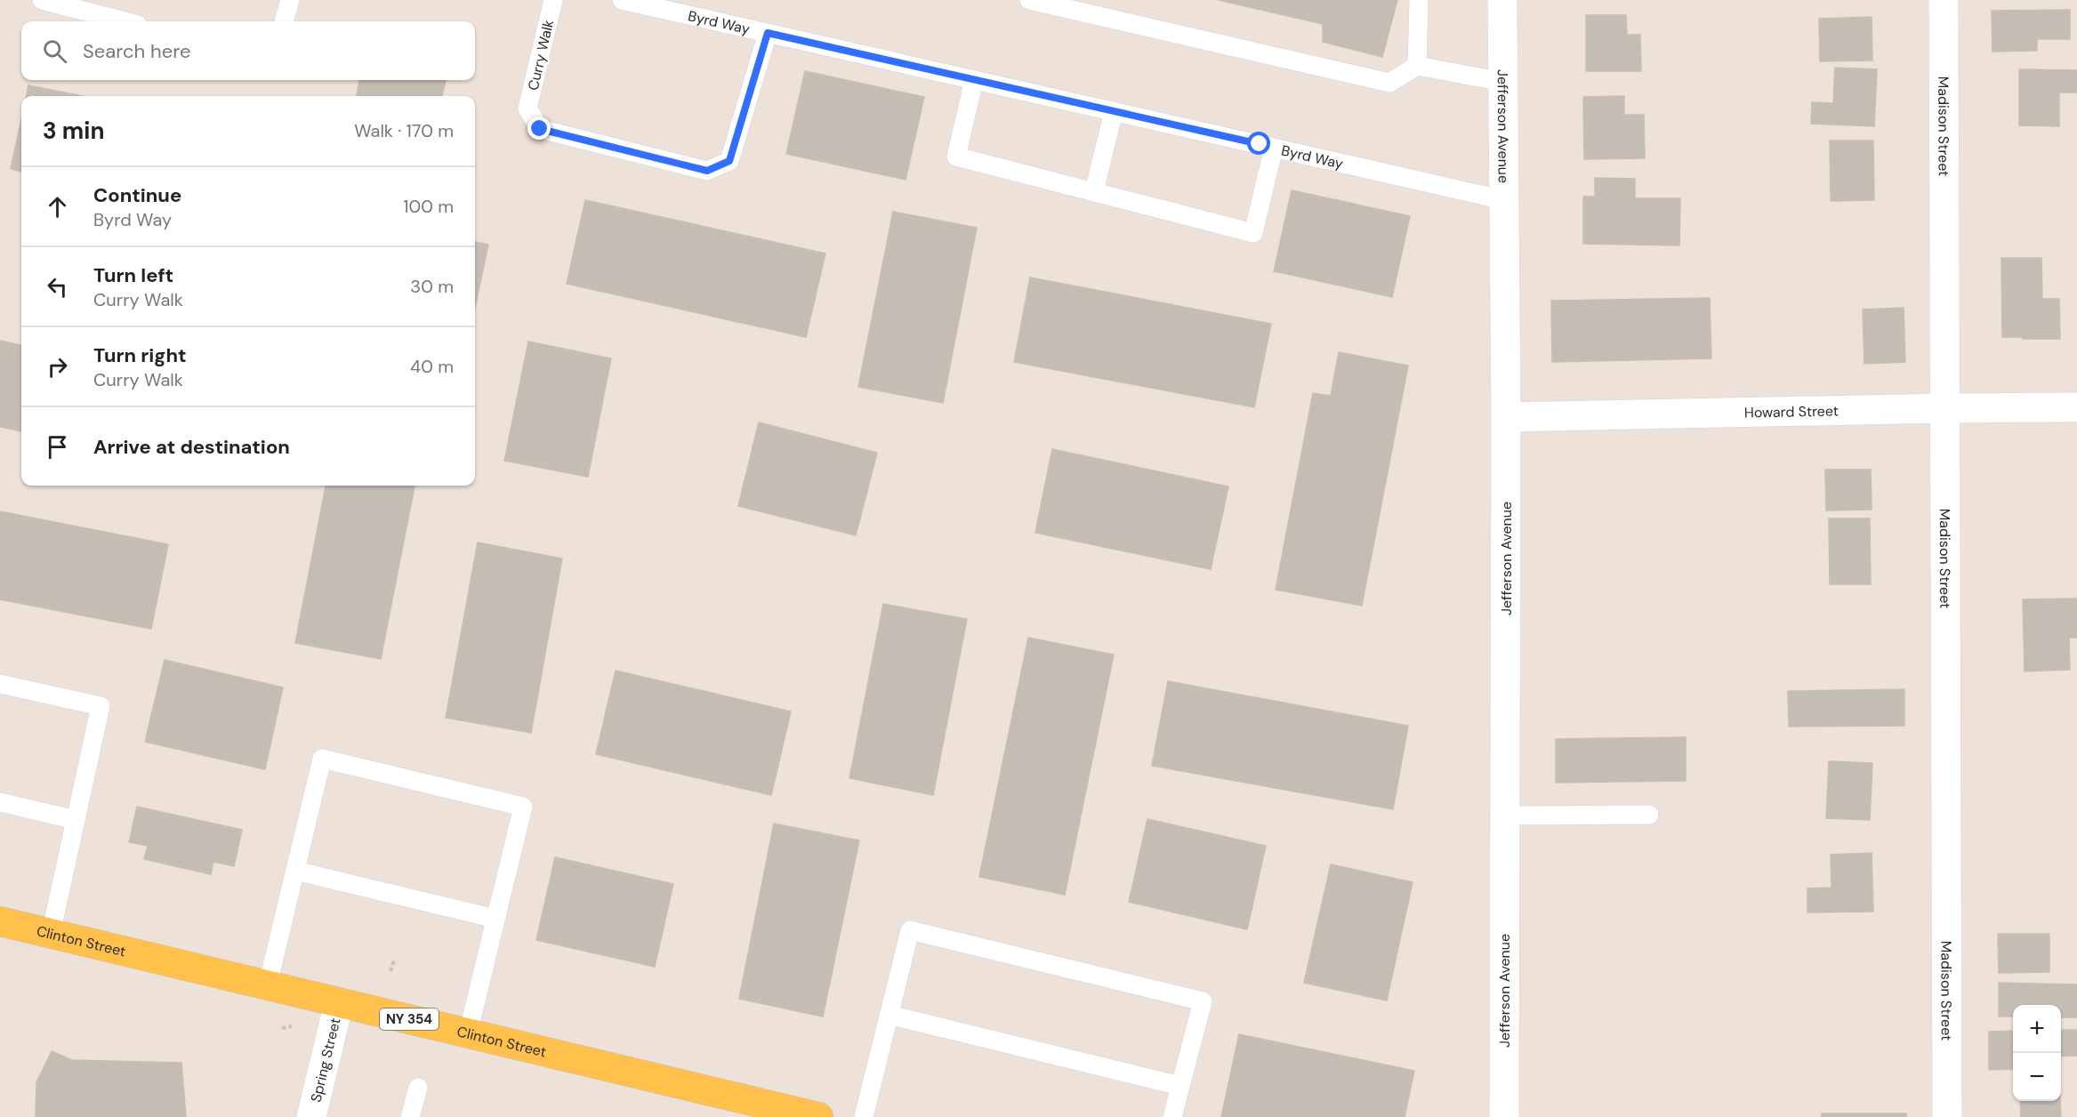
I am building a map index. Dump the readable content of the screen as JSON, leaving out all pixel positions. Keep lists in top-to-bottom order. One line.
{"streets":{"main road":["Clinton Street","NY 354"],"street":["Jefferson Avenue","Madison Street","Howard Street","Spring Street"],"lane":["Byrd Way","Curry Walk"]},"crossings":[["Byrd Way","Curry Walk"],["Byrd Way","Jefferson Avenue"],["Jefferson Avenue","Howard Street"],["Madison Street","Howard Street"],["Clinton Street","Spring Street"]],"page":{"search":"Search here","heading":["3 min","Walk · 170 m"],"list":[["Continue","Byrd Way","100 m"],["Turn left","Curry Walk","30 m"],["Turn right","Curry Walk","40 m"],"Arrive at destination"],"map_buttons":["+","−"]}}
